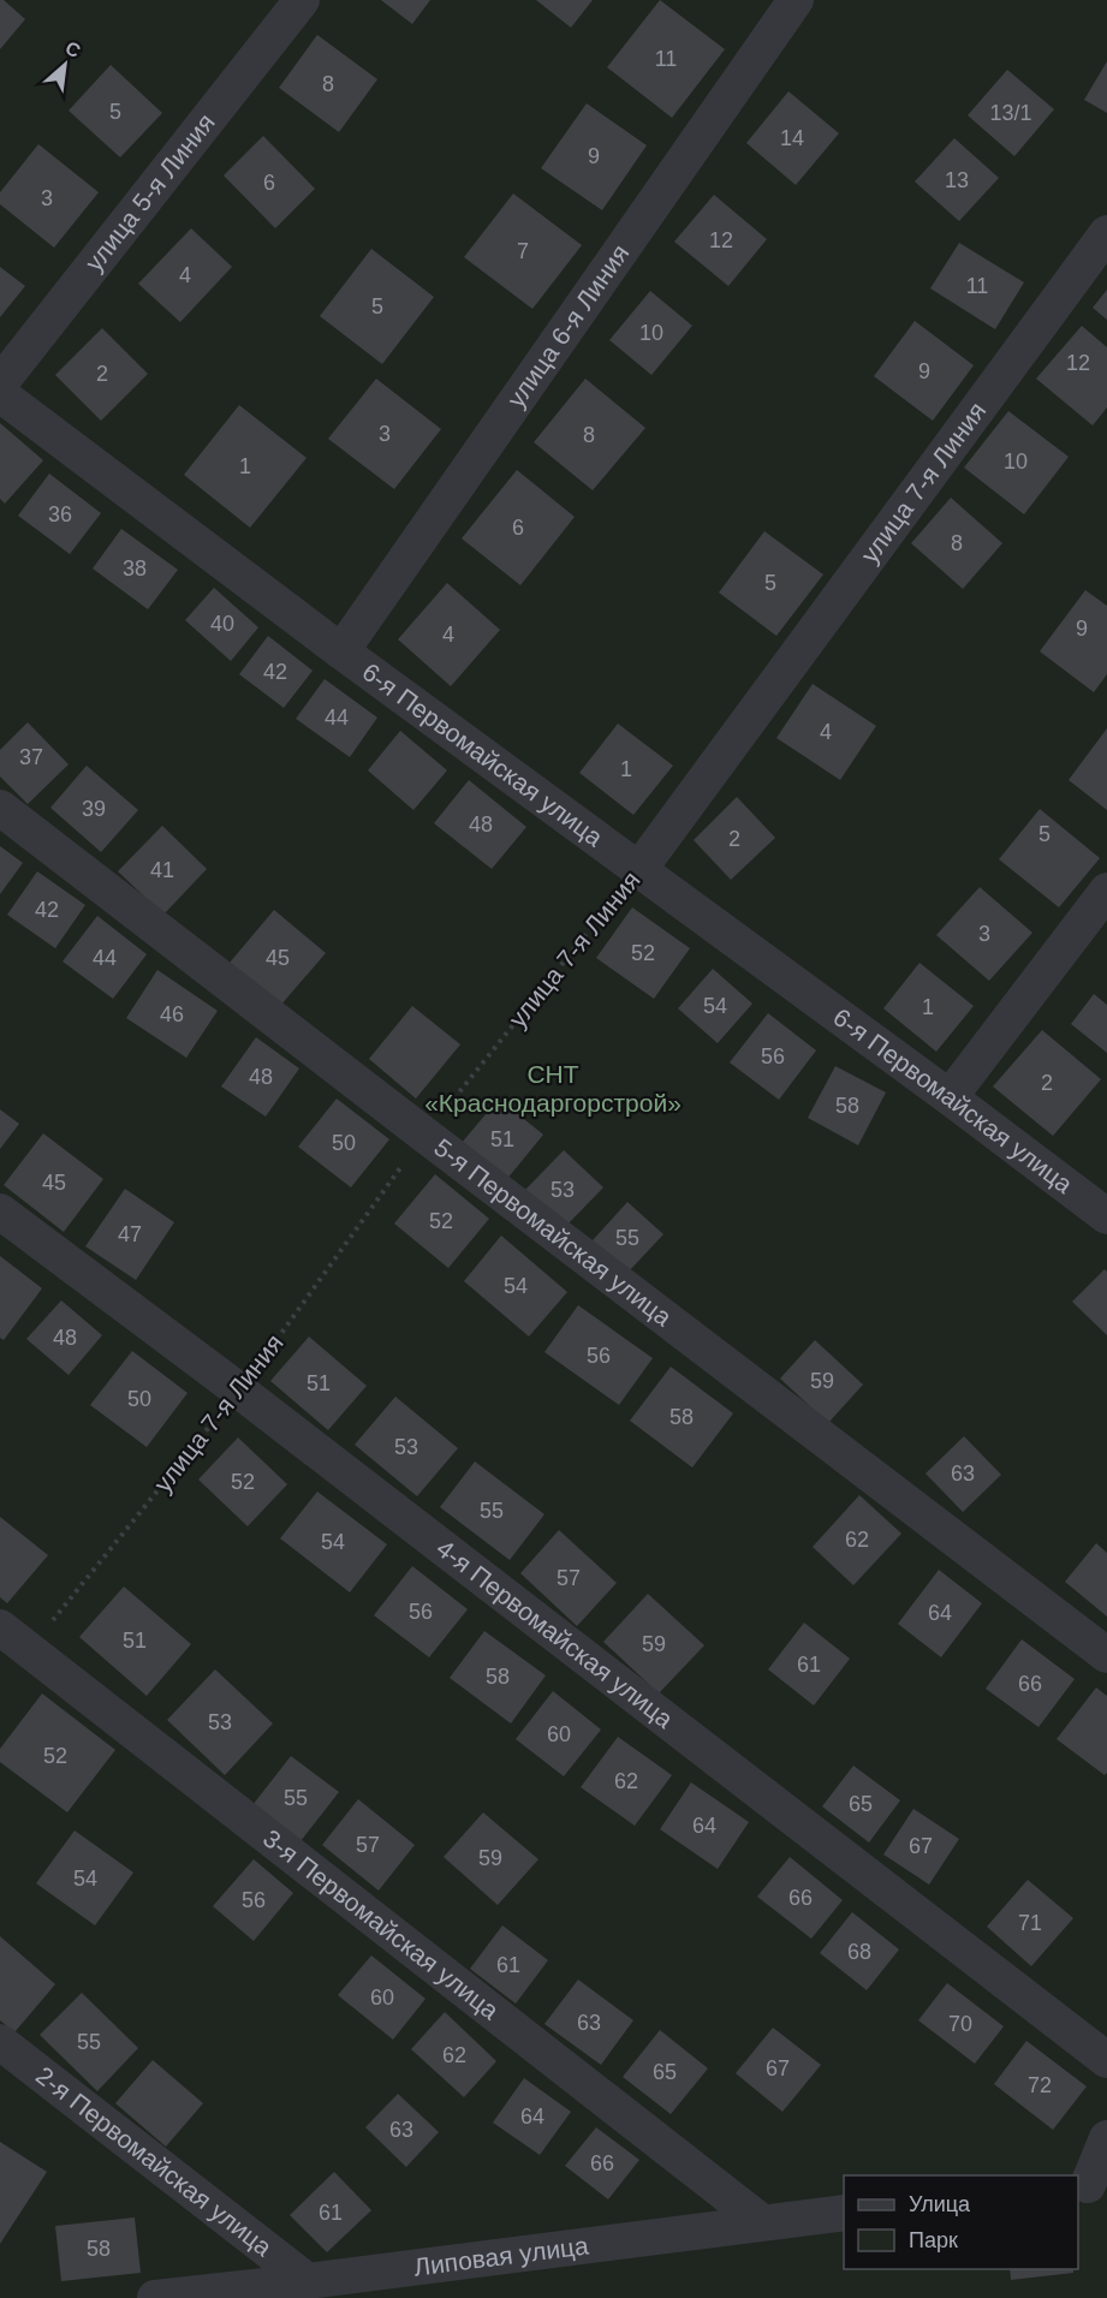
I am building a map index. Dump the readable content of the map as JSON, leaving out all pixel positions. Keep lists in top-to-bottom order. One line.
{"streets":{"street":["улица 5-я Линия","улица 6-я Линия","улица 7-я Линия","6-я Первомайская улица","5-я Первомайская улица","4-я Первомайская улица","3-я Первомайская улица","2-я Первомайская улица","Липовая улица"]},"crossings":[["улица 6-я Линия","6-я Первомайская улица"],["улица 7-я Линия","6-я Первомайская улица"],["улица 7-я Линия","5-я Первомайская улица"],["улица 7-я Линия","4-я Первомайская улица"],["улица 7-я Линия","3-я Первомайская улица"],["3-я Первомайская улица","Липовая улица"],["2-я Первомайская улица","Липовая улица"]],"parks":["СНТ «Краснодаргорстрой»"],"house_numbers":["11","8","5","13/1","14","9","13","6","3","12","7","4","11","5","10","12","9","2","3","8","10","1","36","6","8","38","5","40","9","4","42","44","4","37","1","39","48","5","2","41","42","3","52","44","45","54","1","46","56","48","2","58","51","50","45","53","52","47","55","54","48","56","59","51","50","58","53","63","52","55","62","54","57","56","64","51","59","61","58","66","53","60","52","62","55","65","64","57","67","59","54","66","56","71","68","61","60","63","70","55","62","67","65","72","64","63","66","61","58"],"legend":["Улица","Парк"],"north":"top right"}
